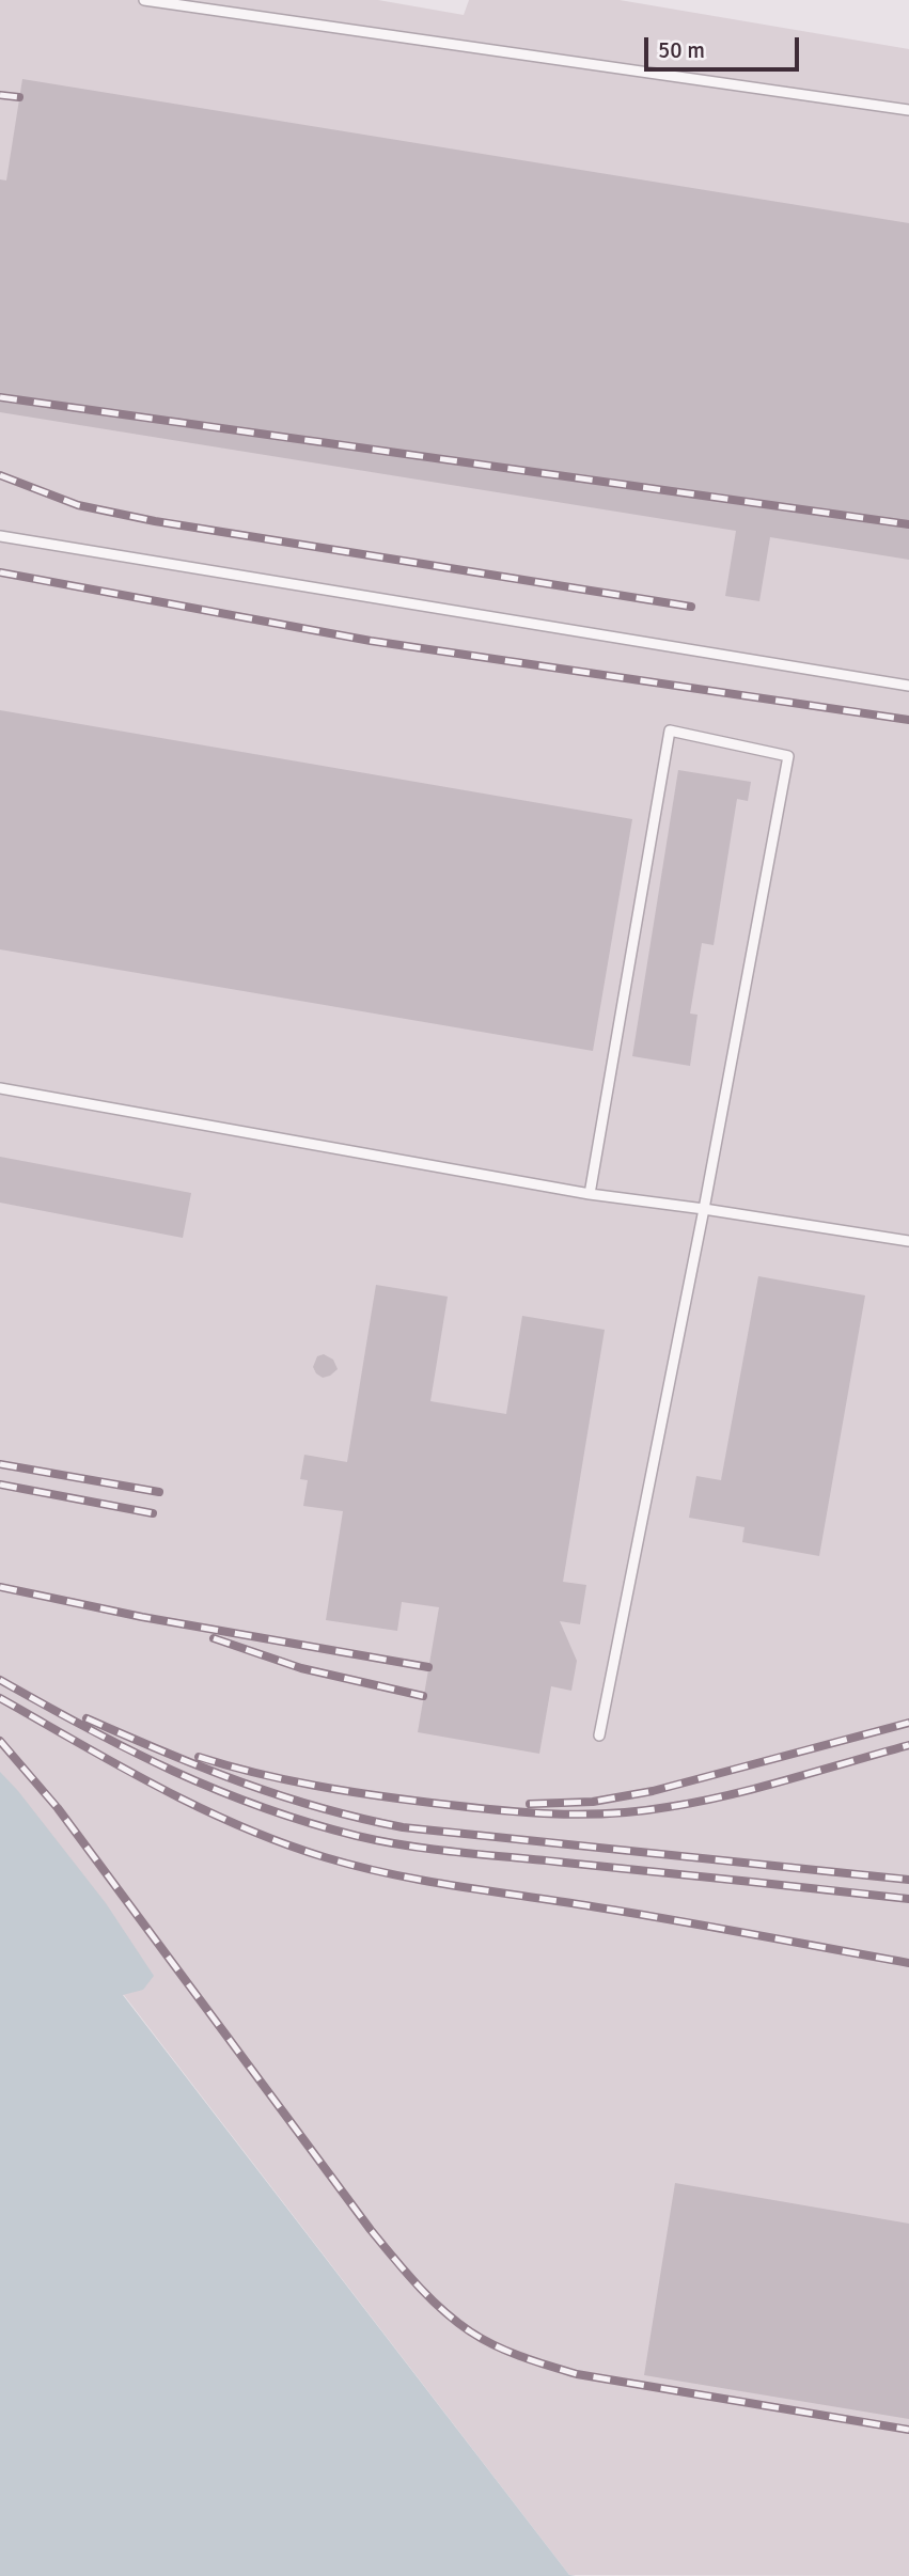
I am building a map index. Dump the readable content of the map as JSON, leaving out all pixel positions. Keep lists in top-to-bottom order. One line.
{"scale_bar":"50 m"}
